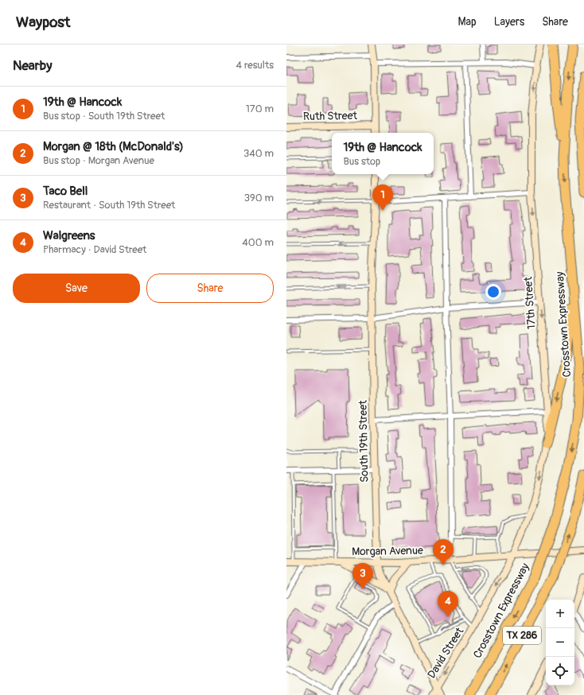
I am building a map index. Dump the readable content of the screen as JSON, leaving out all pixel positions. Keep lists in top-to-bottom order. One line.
{"streets":{"highway":["Crosstown Expressway","TX 286"],"main road":["Ruth Street","17th Street","South 19th Street","Morgan Avenue","David Street"]},"crossings":[["17th Street","Morgan Avenue"],["17th Street","David Street"],["South 19th Street","Morgan Avenue"],["South 19th Street","David Street"],["Morgan Avenue","David Street"]],"one_way":["17th Street","David Street"],"page":{"header":"Waypost","nav":["Map","Layers","Share"],"heading":["Nearby","4 results"],"list":[{"mark":"1","name":"19th @ Hancock","note":"Bus stop · South 19th Street","value":"170 m"},{"mark":"2","name":"Morgan @ 18th (McDonald's)","note":"Bus stop · Morgan Avenue","value":"340 m"},{"mark":"3","name":"Taco Bell","note":"Restaurant · South 19th Street","value":"390 m"},{"mark":"4","name":"Walgreens","note":"Pharmacy · David Street","value":"400 m"}],"popup":["19th @ Hancock","Bus stop"],"pins":["1","2","3","4"],"buttons":["Save","Share"],"map_buttons":["+","−"]}}
